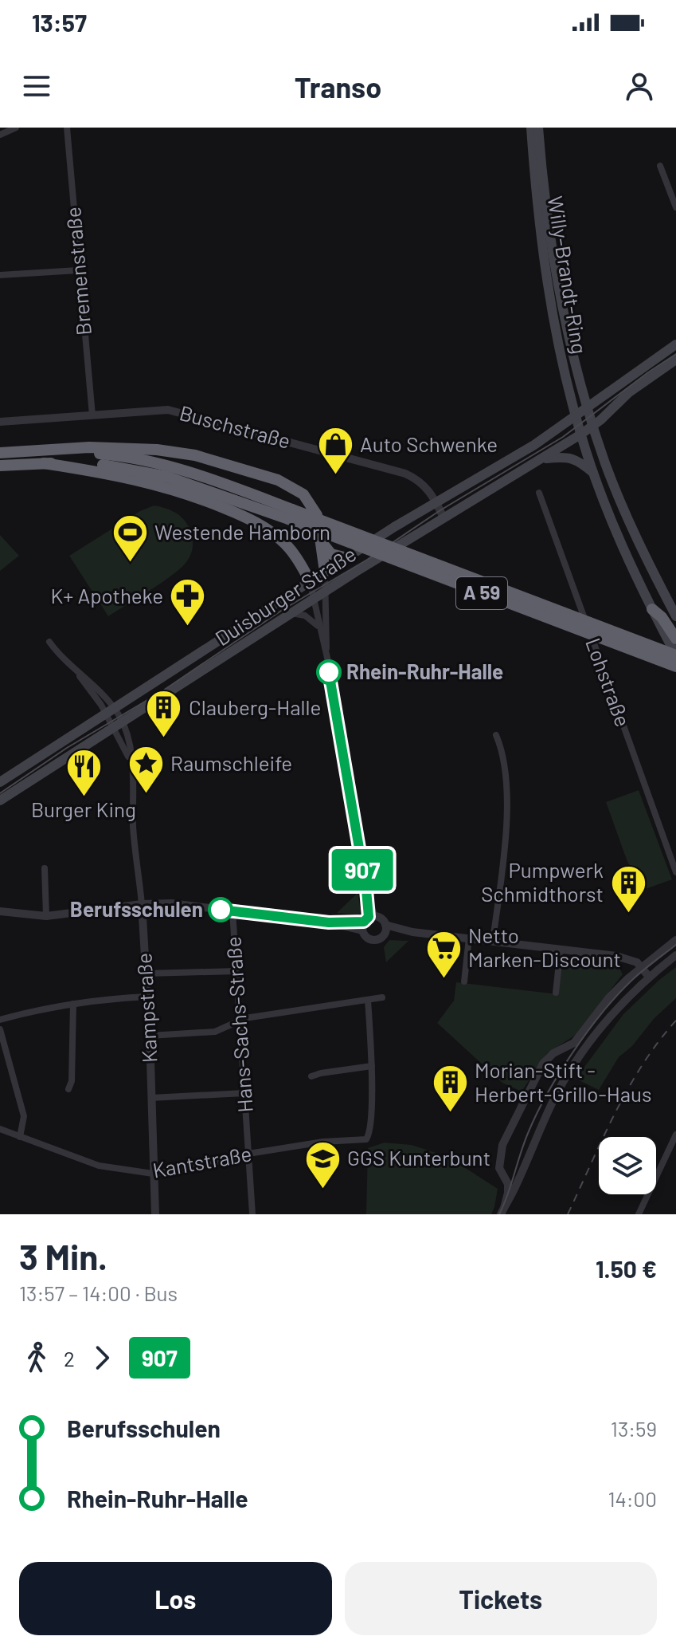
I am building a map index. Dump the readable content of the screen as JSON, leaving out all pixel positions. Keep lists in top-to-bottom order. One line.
{"streets":{"highway":["A 59"],"main road":["Willy-Brandt-Ring","Duisburger Straße"],"street":["Bremenstraße","Buschstraße","Lohstraße","Kampstraße","Hans-Sachs-Straße","Kantstraße"]},"crossings":[["Bremenstraße","Buschstraße"],["Willy-Brandt-Ring","A 59"],["Willy-Brandt-Ring","Duisburger Straße"],["Buschstraße","Duisburger Straße"],["Duisburger Straße","Kampstraße"],["Kampstraße","Kantstraße"],["Hans-Sachs-Straße","Kantstraße"]],"places":{"shop":["Auto Schwenke"],"sports":["Westende Hamborn"],"pharmacy":["K+ Apotheke"],"other":["Rhein-Ruhr-Halle","Berufsschulen"],"building":["Clauberg-Halle","Pumpwerk Schmidthorst","Morian-Stift - Herbert-Grillo-Haus"],"place":["Raumschleife"],"restaurant":["Burger King"],"supermarket":["Netto Marken-Discount"],"school or university":["GGS Kunterbunt"]},"lines":["bus line 907"],"page":{"status":"13:57","header":"Transo","on_map":"907","heading":["3 Min.","13:57 – 14:00 · Bus","1.50 €"],"legs":["2","907"],"list":[{"name":"Berufsschulen","value":"13:59"},{"name":"Rhein-Ruhr-Halle","value":"14:00"}],"buttons":["Los","Tickets"]}}
